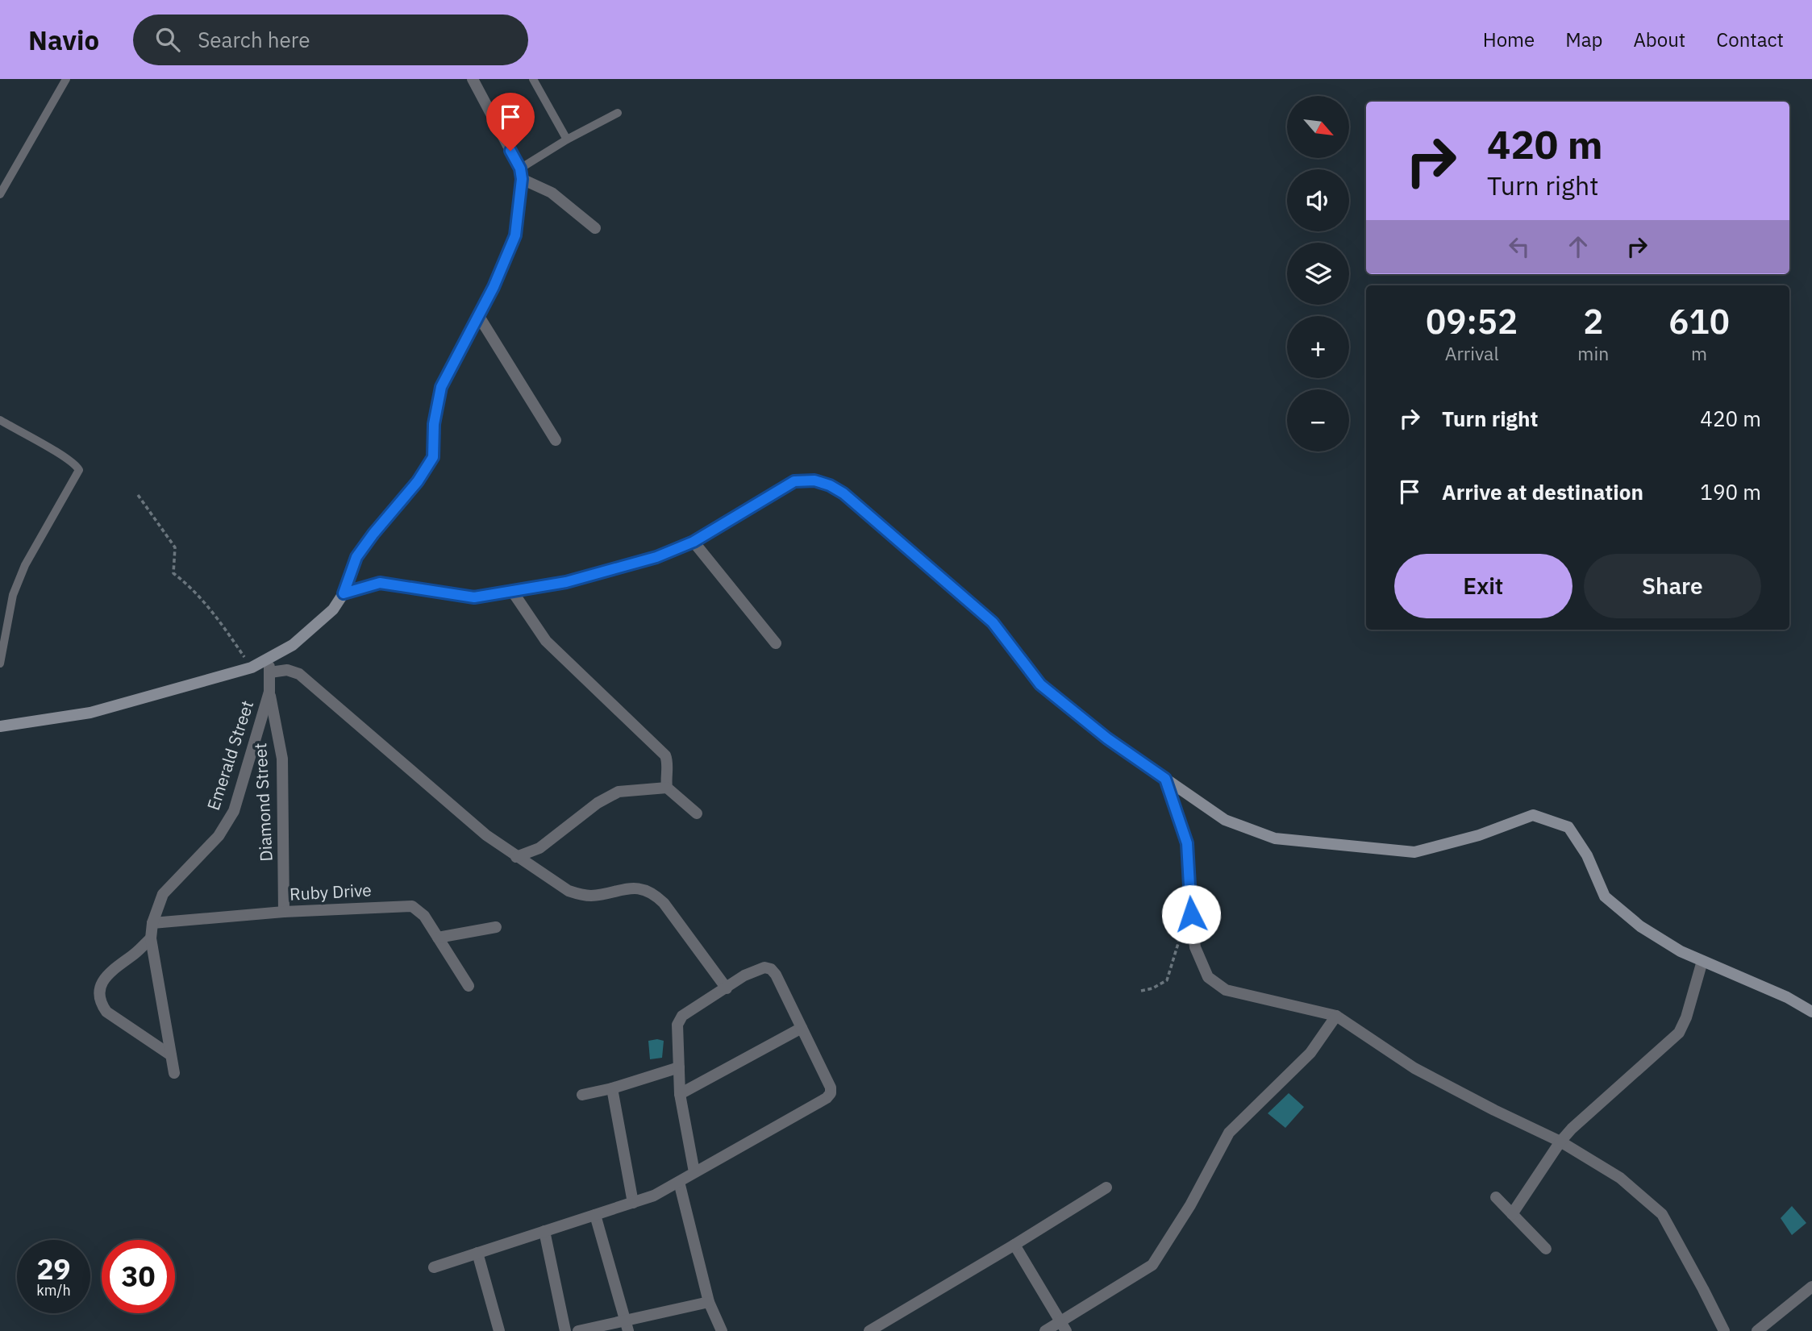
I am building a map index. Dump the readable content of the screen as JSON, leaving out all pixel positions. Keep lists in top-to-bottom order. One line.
{"streets":{"street":["Emerald Street","Diamond Street","Ruby Drive"]},"crossings":[["Emerald Street","Diamond Street"],["Emerald Street","Ruby Drive"],["Diamond Street","Ruby Drive"]],"north":"bottom right","page":{"header":"Navio","search":"Search here","nav":["Home","Map","About","Contact"],"map_buttons":["+","−"],"turn":["420 m","Turn right"],"eta":["09:52","Arrival","2","min","610","m"],"list":[{"name":"Turn right","value":"420 m"},{"name":"Arrive at destination","value":"190 m"}],"buttons":["Exit","Share"],"speed":"29 km/h","limit":"30"}}
